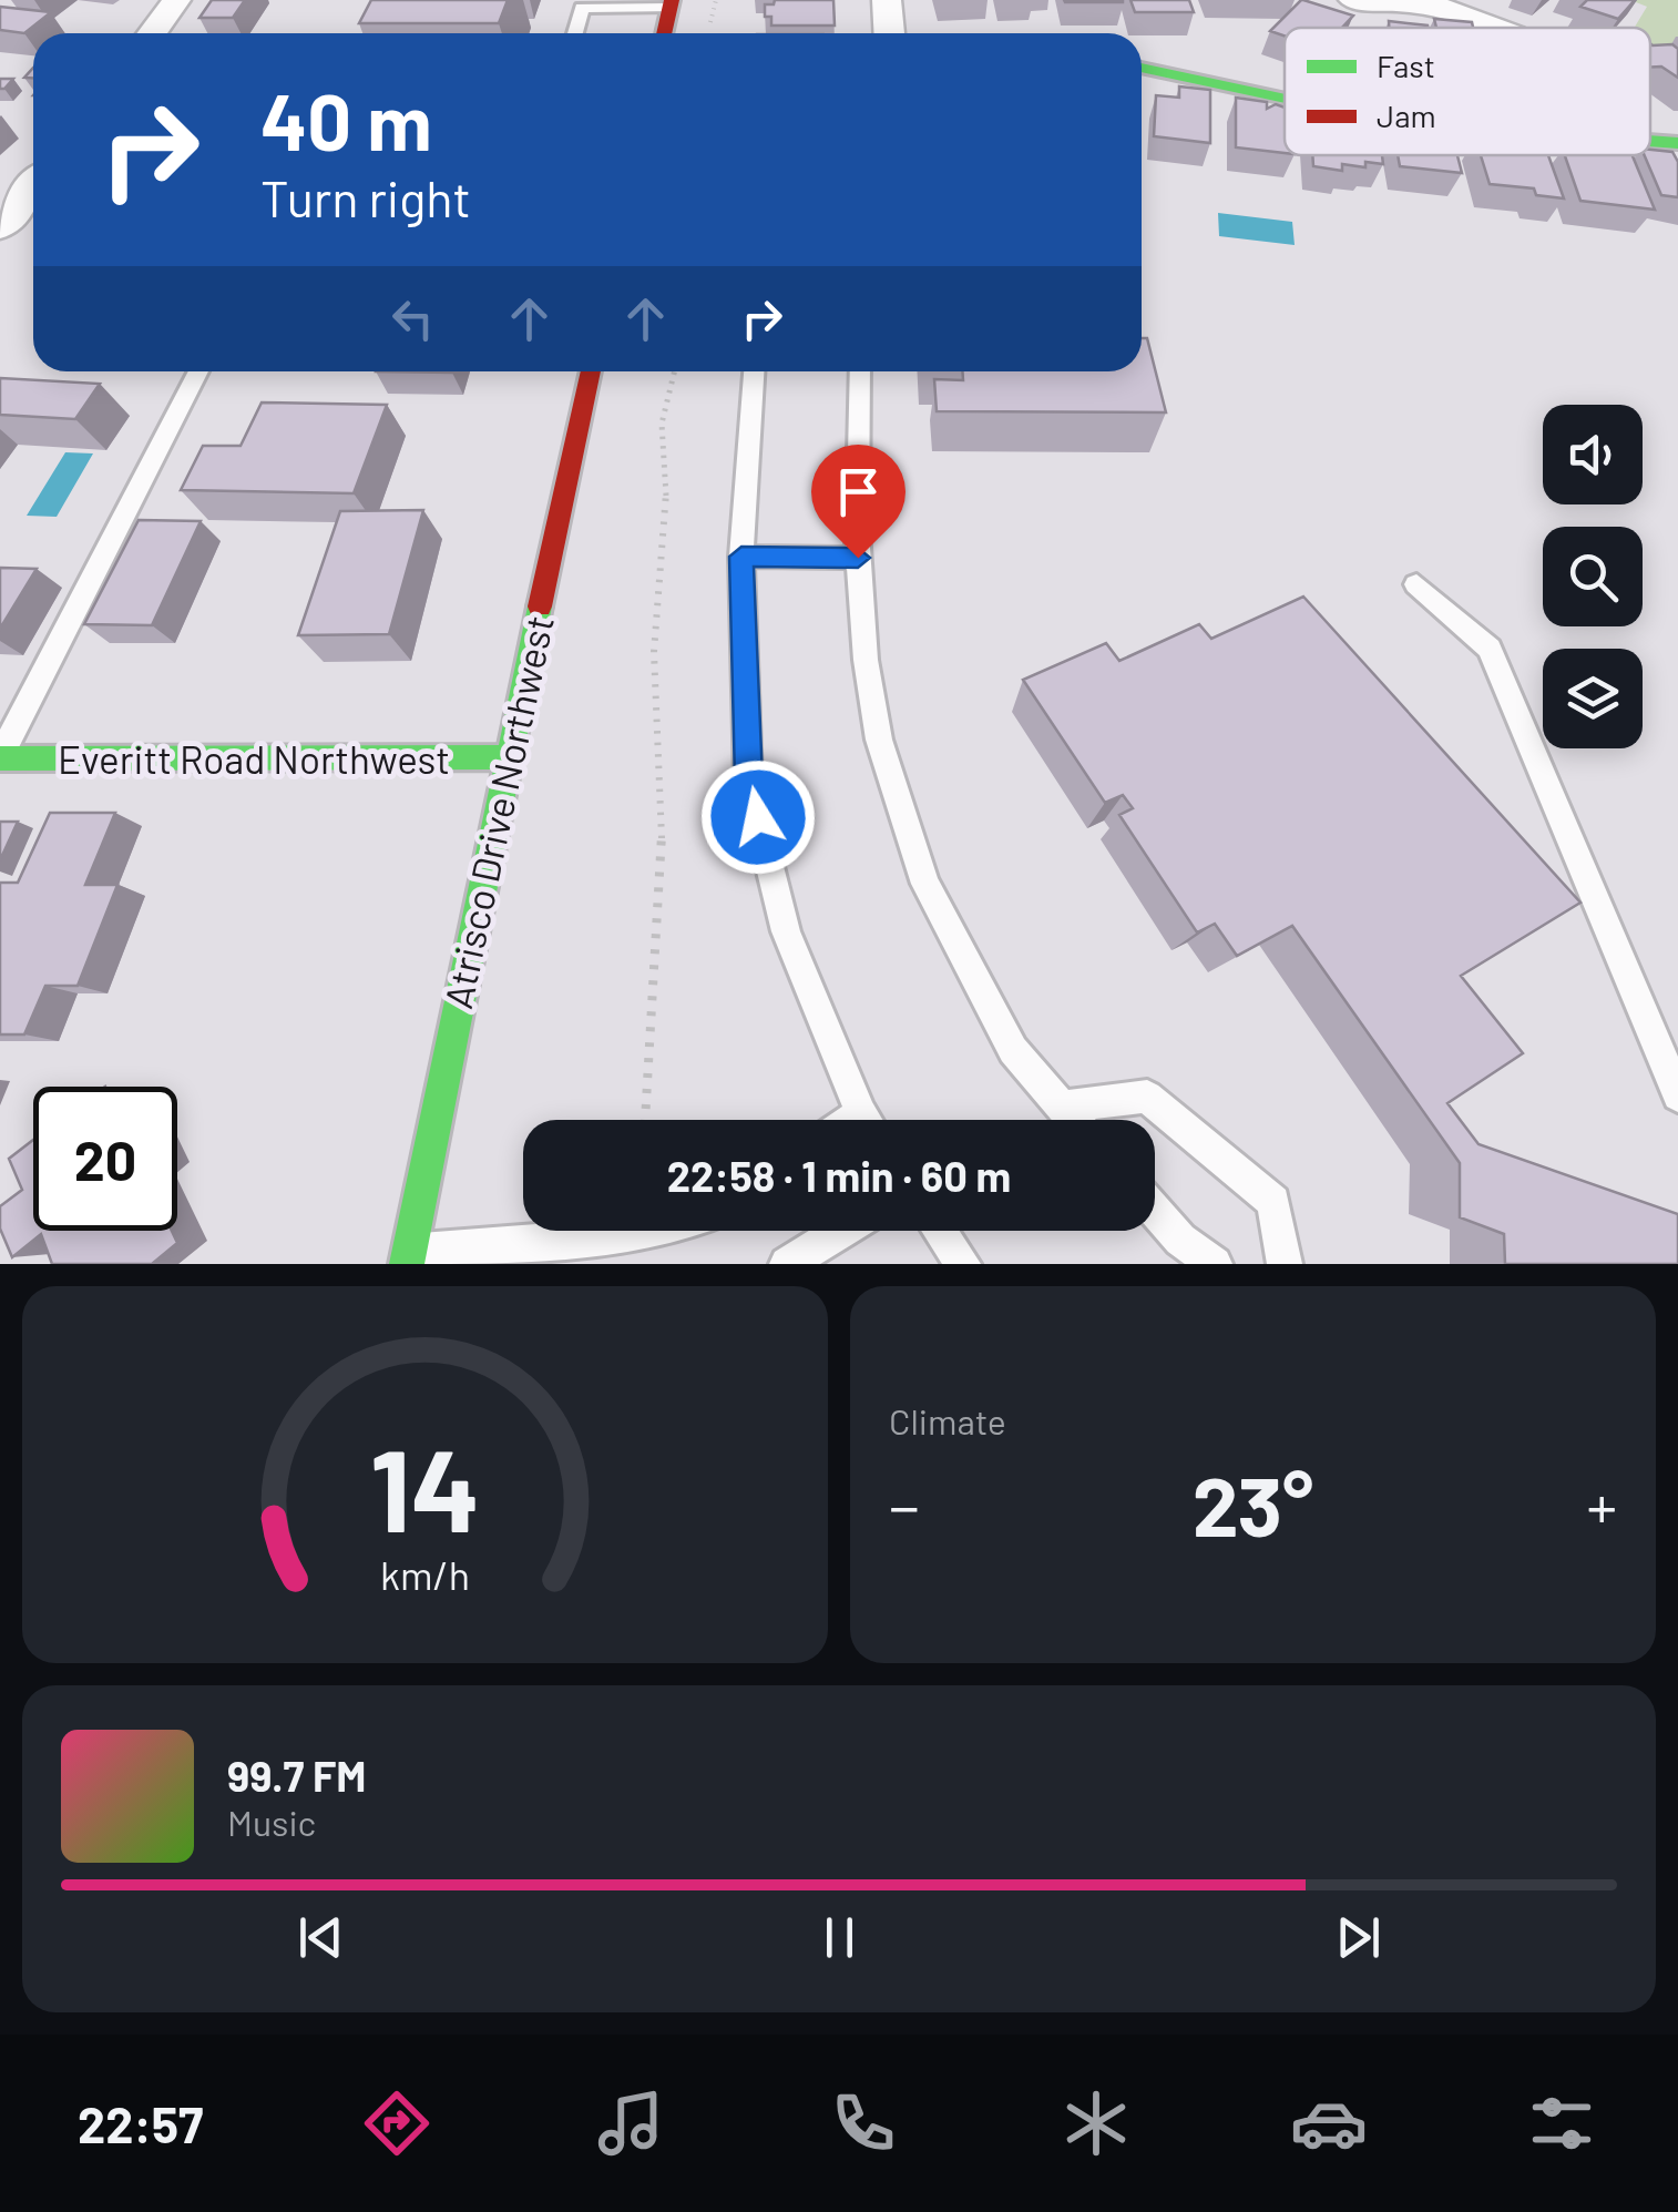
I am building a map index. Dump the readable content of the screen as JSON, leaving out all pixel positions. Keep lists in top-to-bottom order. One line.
{"streets":{"street":["Everitt Road Northwest","Atrisco Drive Northwest"]},"crossings":[["Everitt Road Northwest","Atrisco Drive Northwest"]],"legend":["Fast","Jam"],"page":{"turn":["40 m","Turn right"],"limit":"20","trip":"22:58 · 1 min · 60 m","tile":"Climate","heat":["−","23°","+"],"song":["99.7 FM","Music"],"tabs":"22:57","gauge":["14","km/h"]}}
